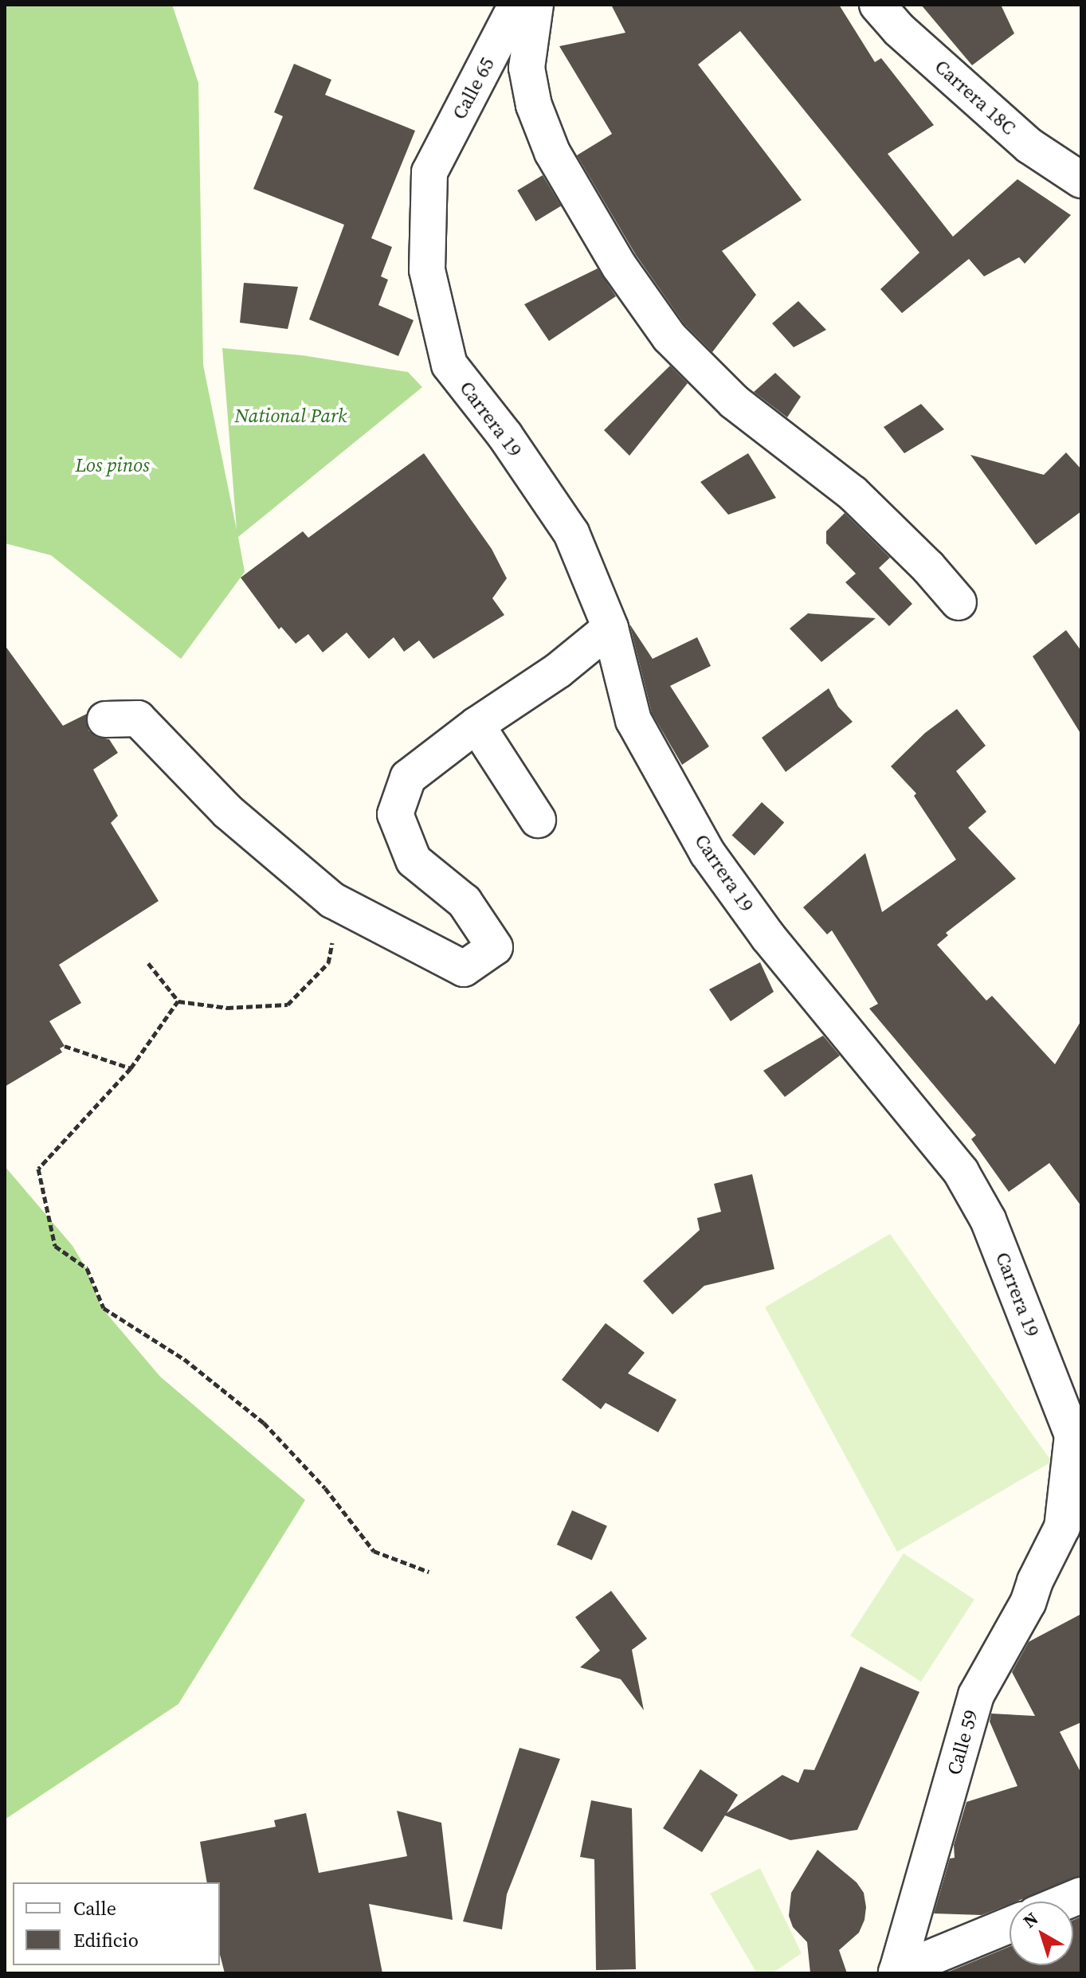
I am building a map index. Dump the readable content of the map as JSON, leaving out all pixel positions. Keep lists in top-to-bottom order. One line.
{"streets":{"street":["Calle 65","Carrera 18C","Carrera 19","Calle 59"]},"crossings":[["Calle 65","Carrera 19"],["Carrera 19","Calle 59"]],"parks":["National Park","Los pinos"],"legend":["Calle","Edificio"],"north":"top left"}
